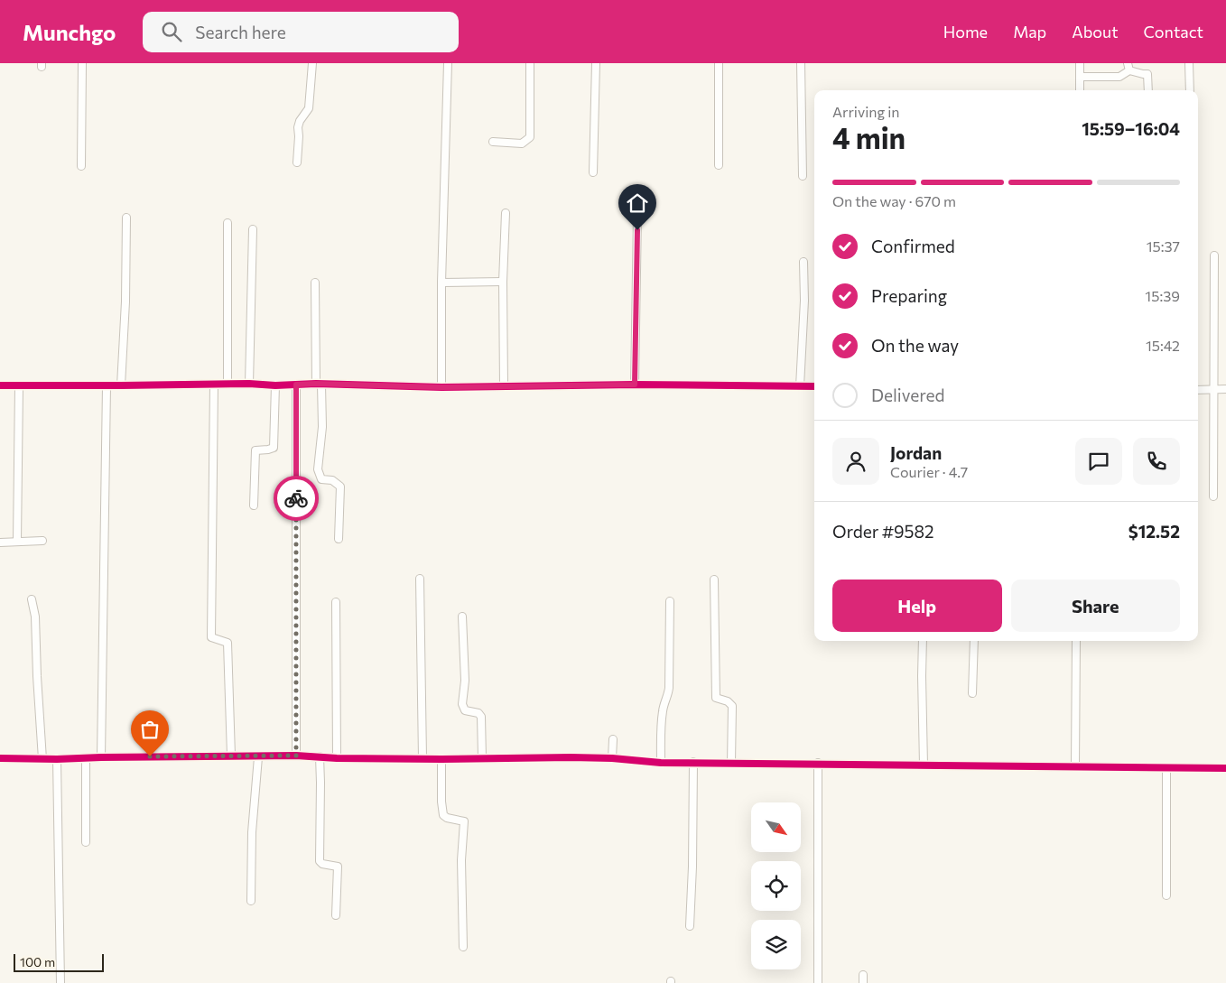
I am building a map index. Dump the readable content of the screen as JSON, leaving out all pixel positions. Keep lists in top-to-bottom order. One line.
{"scale_bar":"100 m","north":"bottom right","page":{"header":"Munchgo","search":"Search here","nav":["Home","Map","About","Contact"],"heading":["4 min","Arriving in","15:59–16:04"],"panel":["Jordan","Courier · 4.7","Order #9582","$12.52"],"bar":"On the way · 670 m","list":[["Confirmed","15:37"],["Preparing","15:39"],["On the way","15:42"],"Delivered"],"buttons":["Help","Share"],"scale":"100 m"}}
